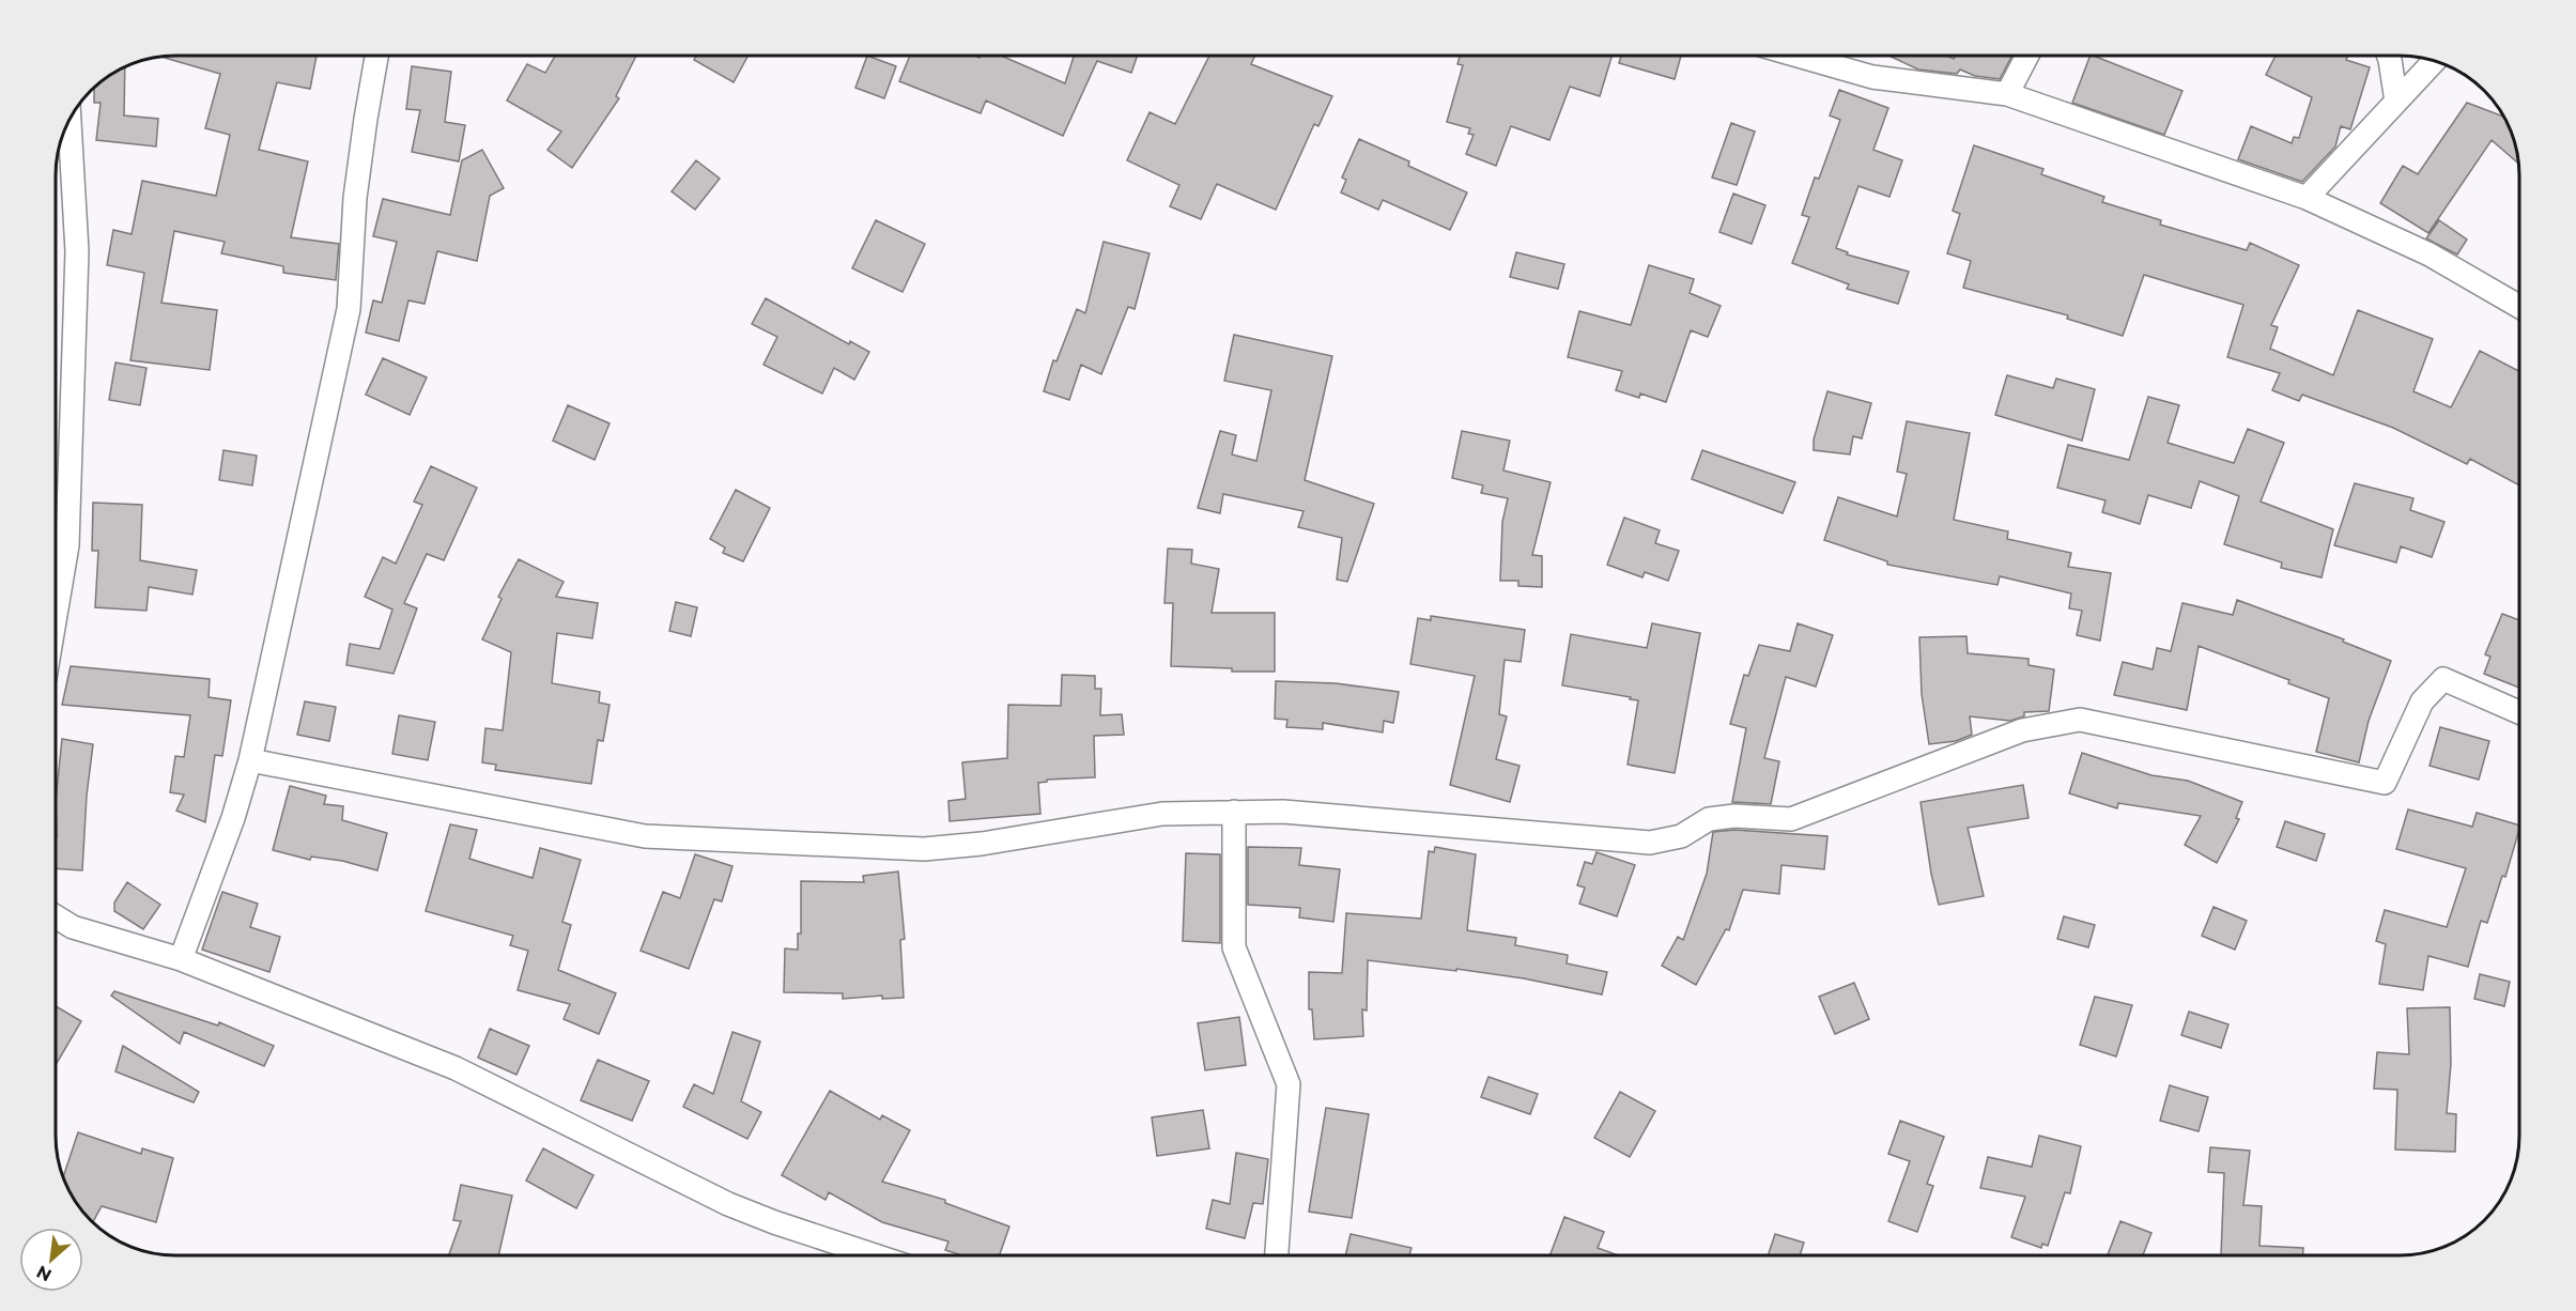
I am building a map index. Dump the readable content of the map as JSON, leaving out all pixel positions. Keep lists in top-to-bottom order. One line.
{"north":"bottom left"}
